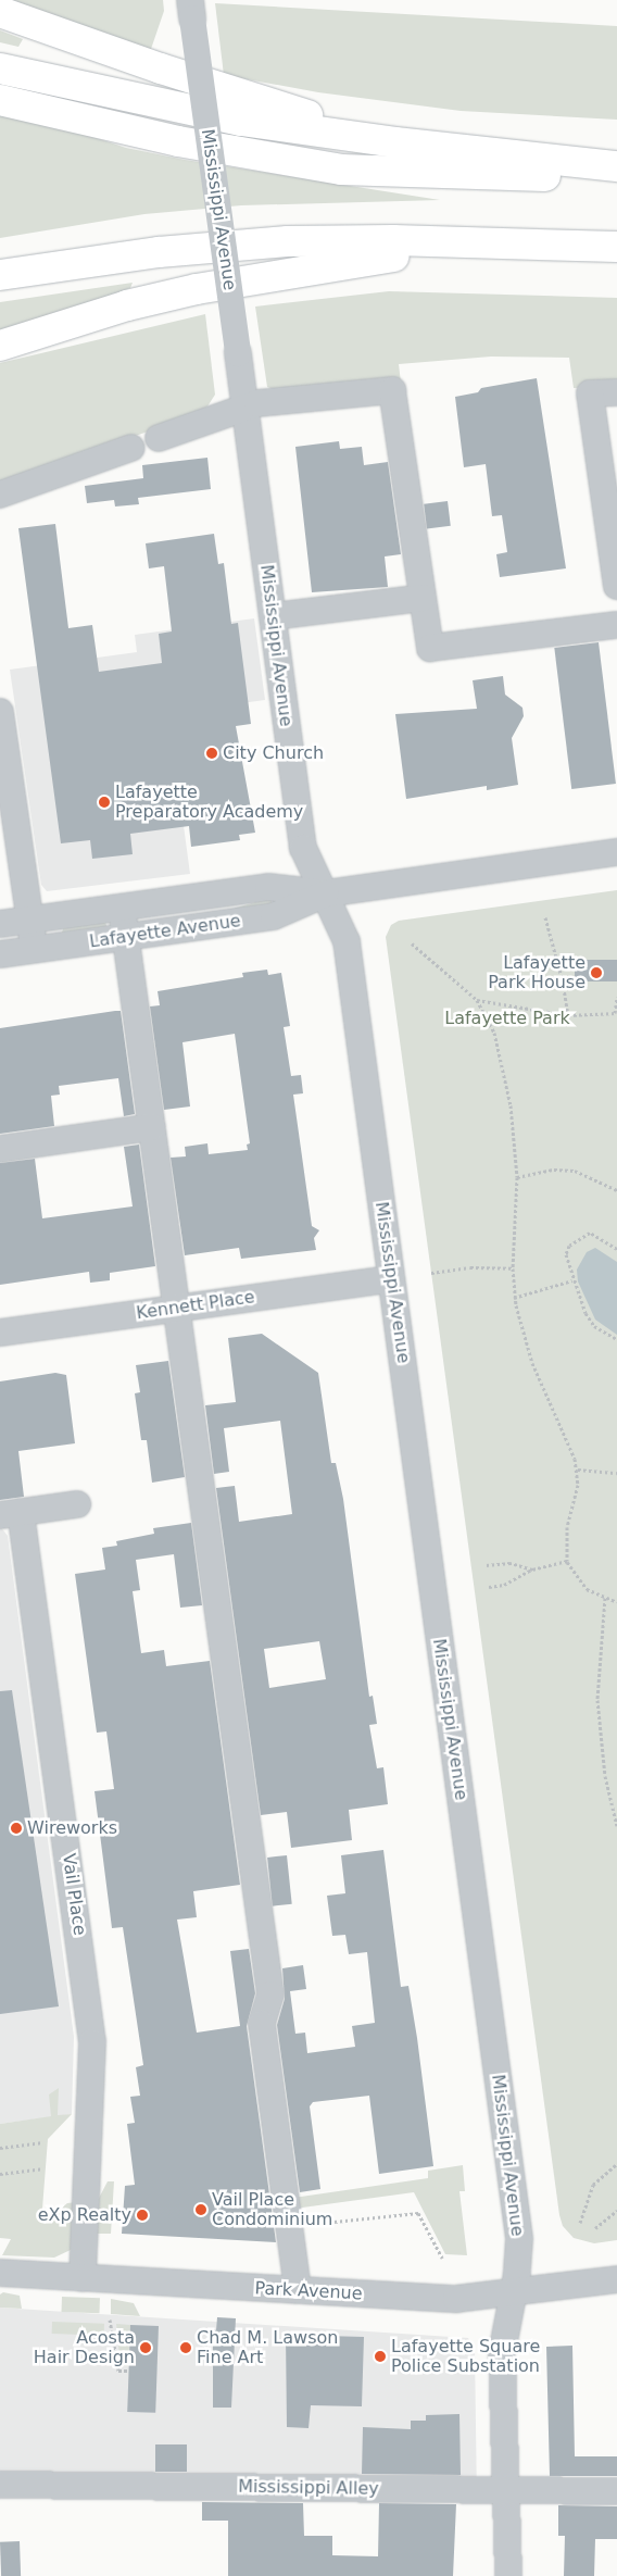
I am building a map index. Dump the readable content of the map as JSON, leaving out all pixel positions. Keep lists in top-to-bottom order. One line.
{"streets":{"street":["Mississippi Avenue","Lafayette Avenue","Kennett Place","Vail Place","Park Avenue","Mississippi Alley"]},"crossings":[["Mississippi Avenue","Lafayette Avenue"],["Mississippi Avenue","Kennett Place"],["Mississippi Avenue","Park Avenue"],["Mississippi Avenue","Mississippi Alley"],["Vail Place","Park Avenue"]],"parks":["Lafayette Park"],"places":["City Church","Lafayette Preparatory Academy","Lafayette Park House","Wireworks","Vail Place Condominium","eXp Realty","Acosta Hair Design","Chad M. Lawson Fine Art","Lafayette Square Police Substation"]}
